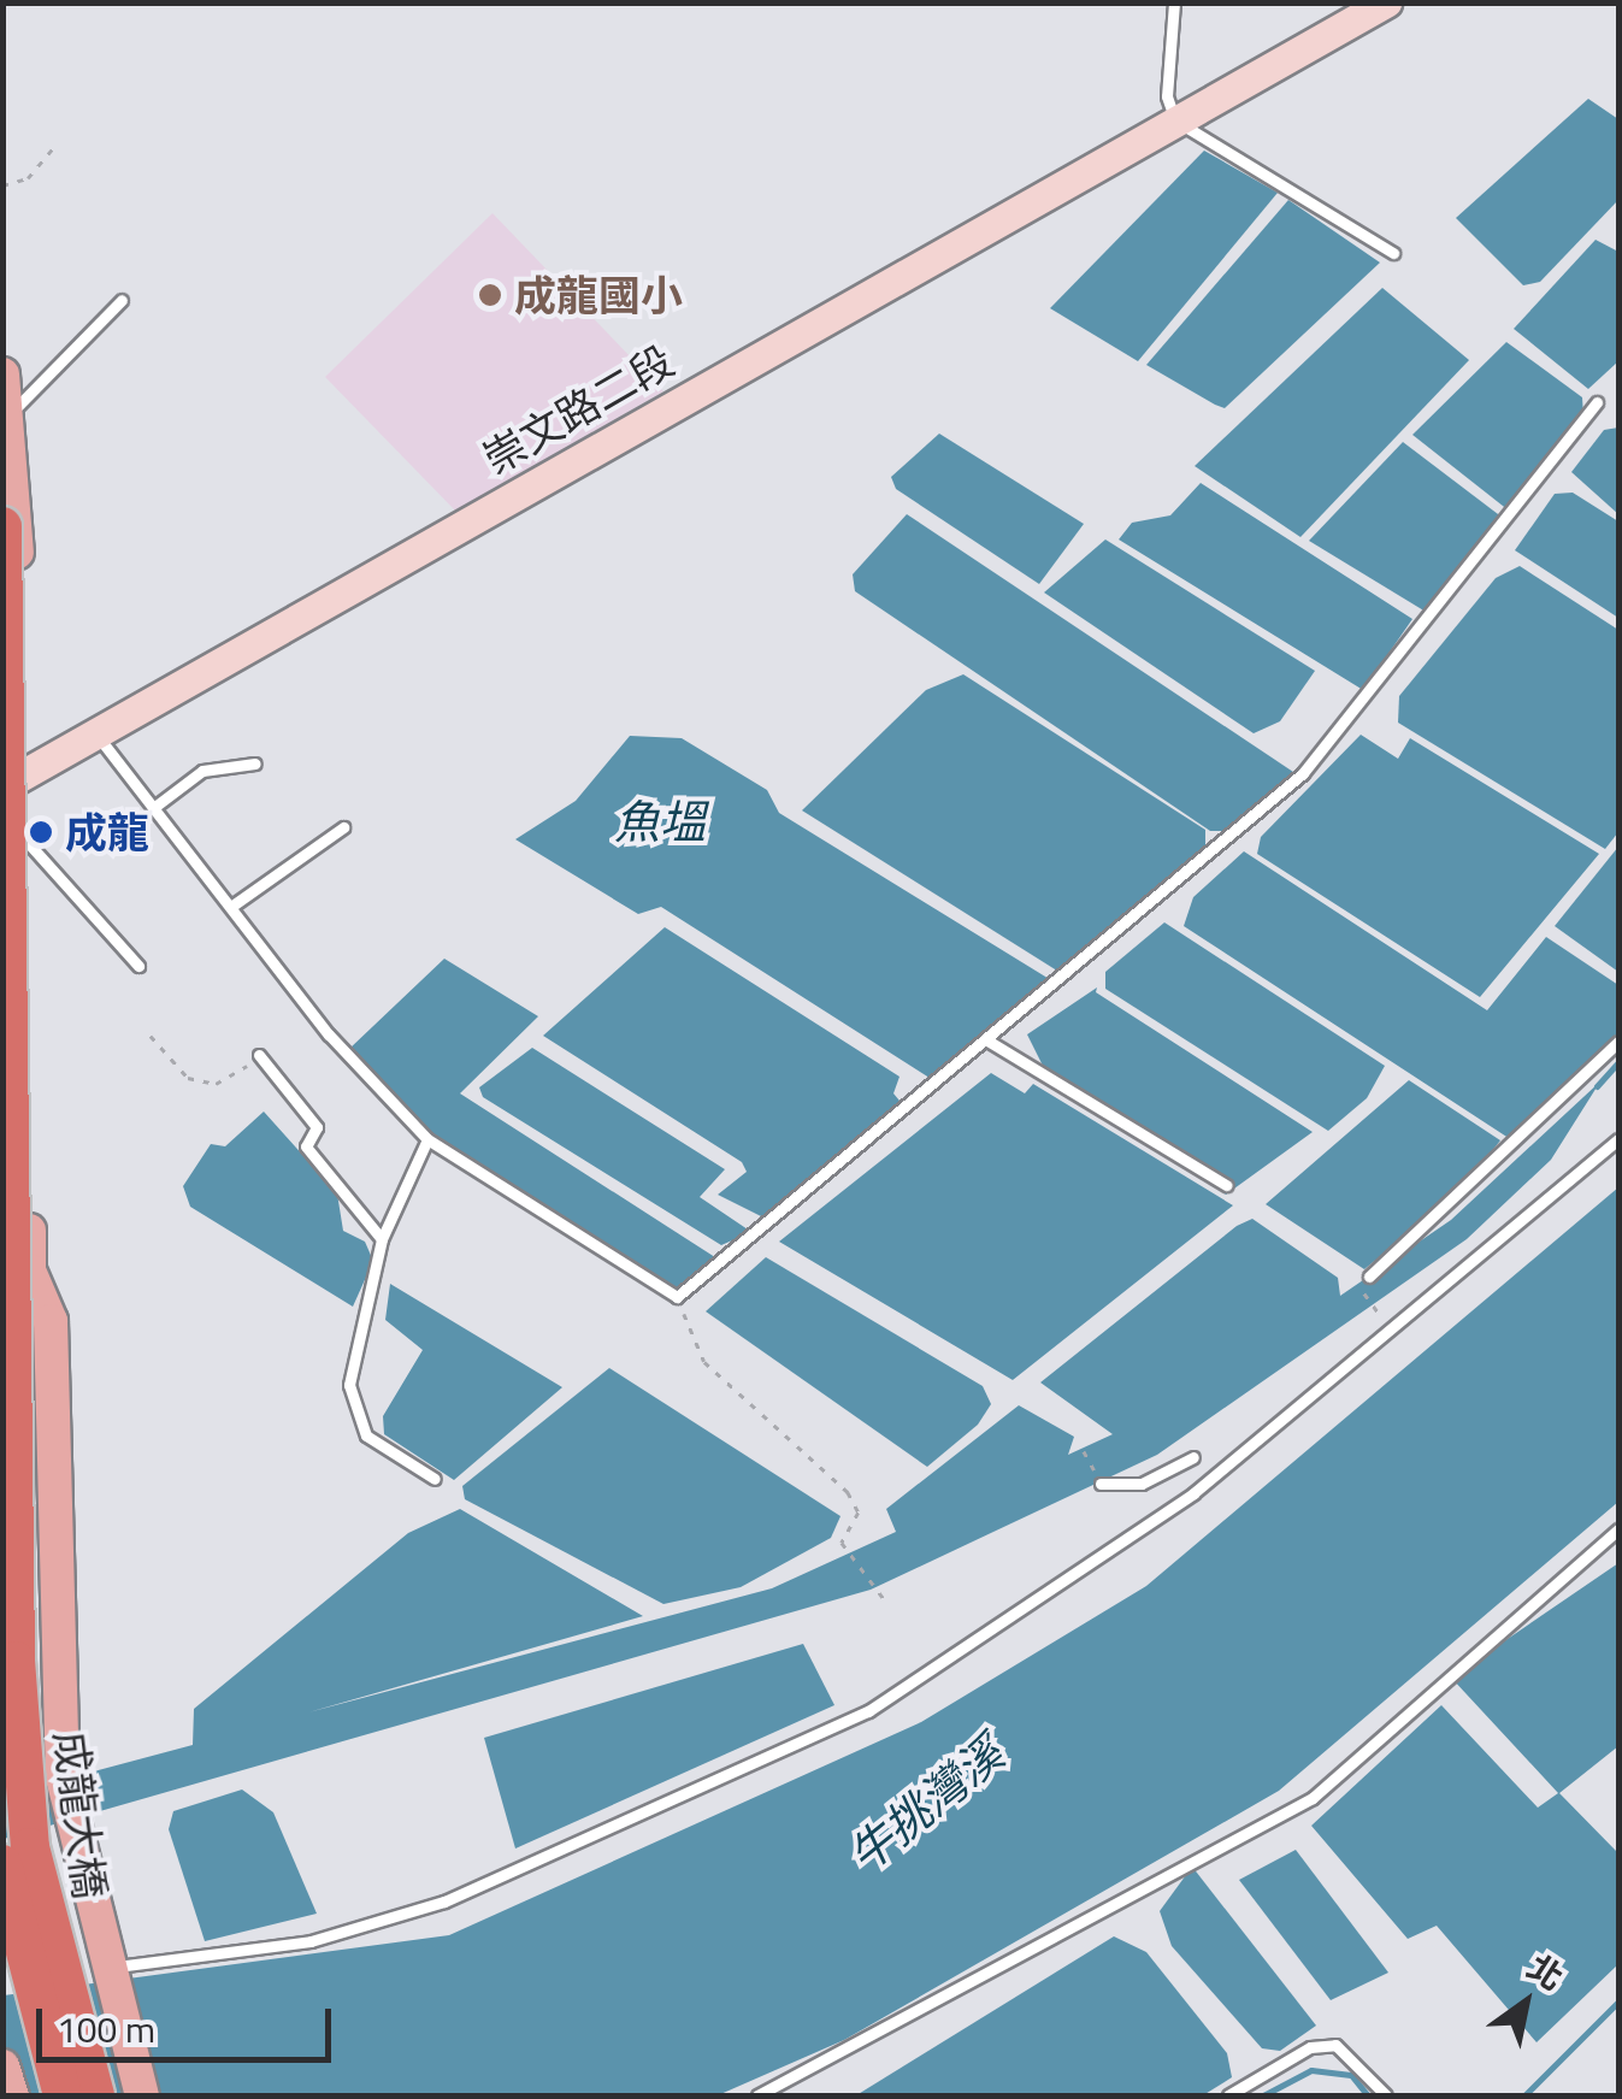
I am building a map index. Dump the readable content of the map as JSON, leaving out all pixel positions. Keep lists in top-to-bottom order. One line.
{"streets":{"highway":["成龍大橋"],"street":["崇文路二段"]},"water":["魚塭","牛挑灣溪"],"places":["成龍國小","成龍"],"scale_bar":"100 m","north":"top right"}
